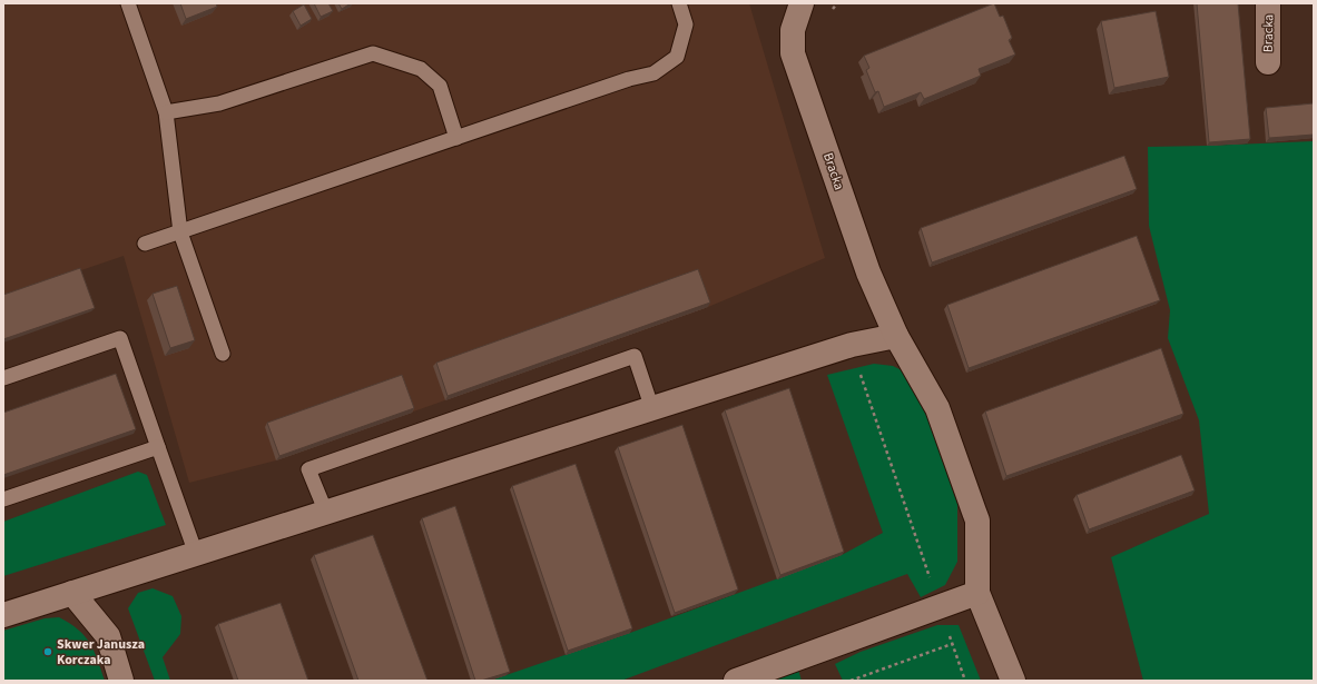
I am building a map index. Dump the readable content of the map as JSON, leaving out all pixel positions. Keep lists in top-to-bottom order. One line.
{"streets":{"street":["Bracka"]},"places":["Skwer Janusza Korczaka"]}
